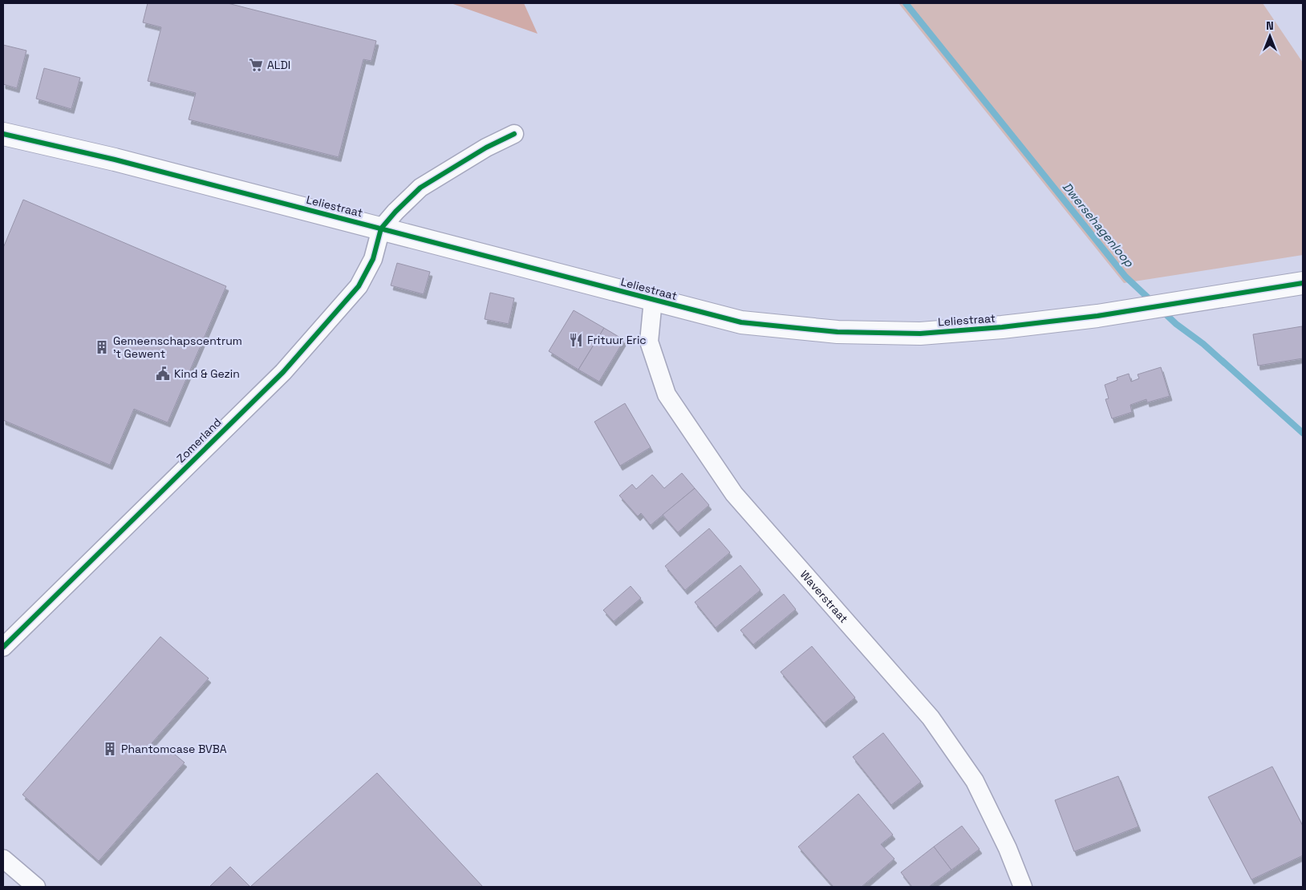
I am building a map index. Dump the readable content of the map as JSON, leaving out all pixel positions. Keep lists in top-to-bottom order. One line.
{"streets":{"street":["Leliestraat","Zomerland","Waverstraat"]},"crossings":[["Leliestraat","Zomerland"],["Leliestraat","Waverstraat"]],"water":["Dwersehagenloop"],"places":{"supermarket":["ALDI"],"restaurant":["Frituur Eric"],"building":["Gemeenschapscentrum 't Gewent","Phantomcase BVBA"],"public building":["Kind & Gezin"]},"north":"top"}
